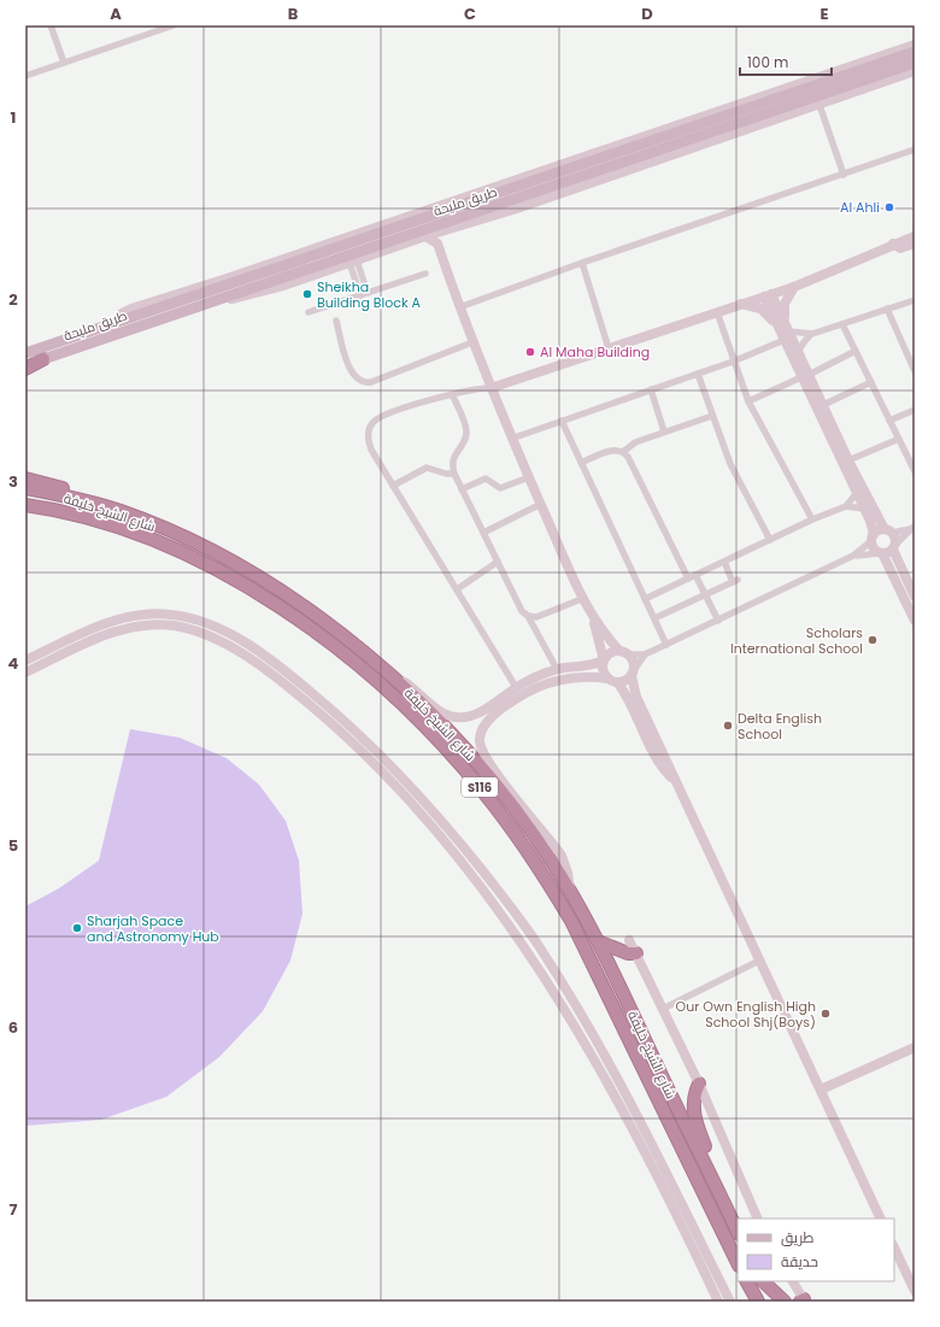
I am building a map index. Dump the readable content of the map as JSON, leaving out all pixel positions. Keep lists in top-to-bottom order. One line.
{"streets":{"highway":["شارع الشيخ خليفة","S116"],"main road":["طريق مليحة"]},"places":["Al Ahli","Sheikha Building Block A","Al Maha Building","Scholars International School","Delta English School","Sharjah Space and Astronomy Hub","Our Own English High School Shj(Boys)"],"legend":["طريق","حديقة"],"scale_bar":"100 m","grid":{"columns":["A","B","C","D","E"],"rows":["1","2","3","4","5","6","7"]}}
